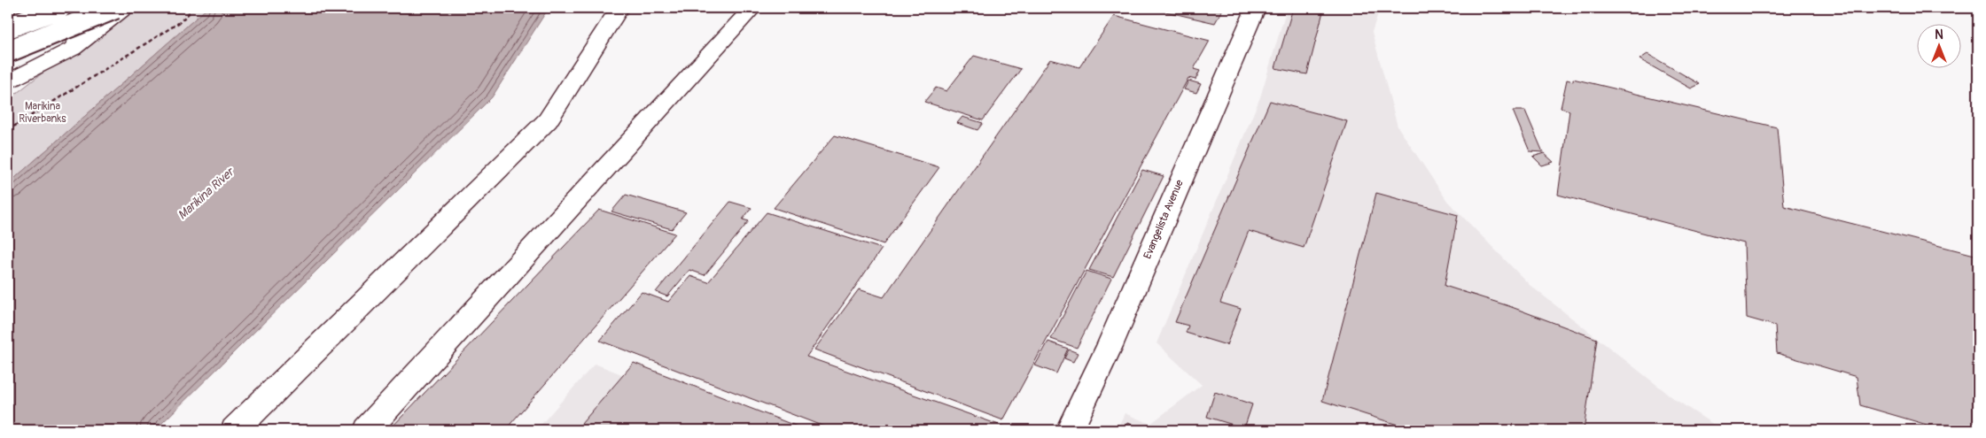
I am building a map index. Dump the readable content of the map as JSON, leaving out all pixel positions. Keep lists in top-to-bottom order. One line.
{"streets":{"street":["Evangelista Avenue"]},"water":["Marikina River"],"parks":["Marikina Riverbanks"],"north":"top"}
